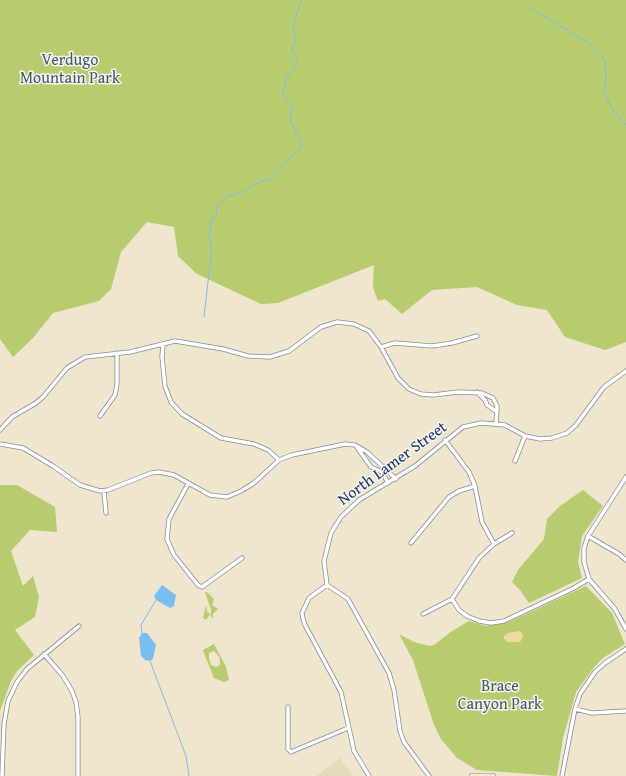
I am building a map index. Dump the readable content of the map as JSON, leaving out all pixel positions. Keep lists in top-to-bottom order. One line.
{"streets":{"street":["North Lamer Street"]},"parks":["Verdugo Mountain Park","Brace Canyon Park"]}
